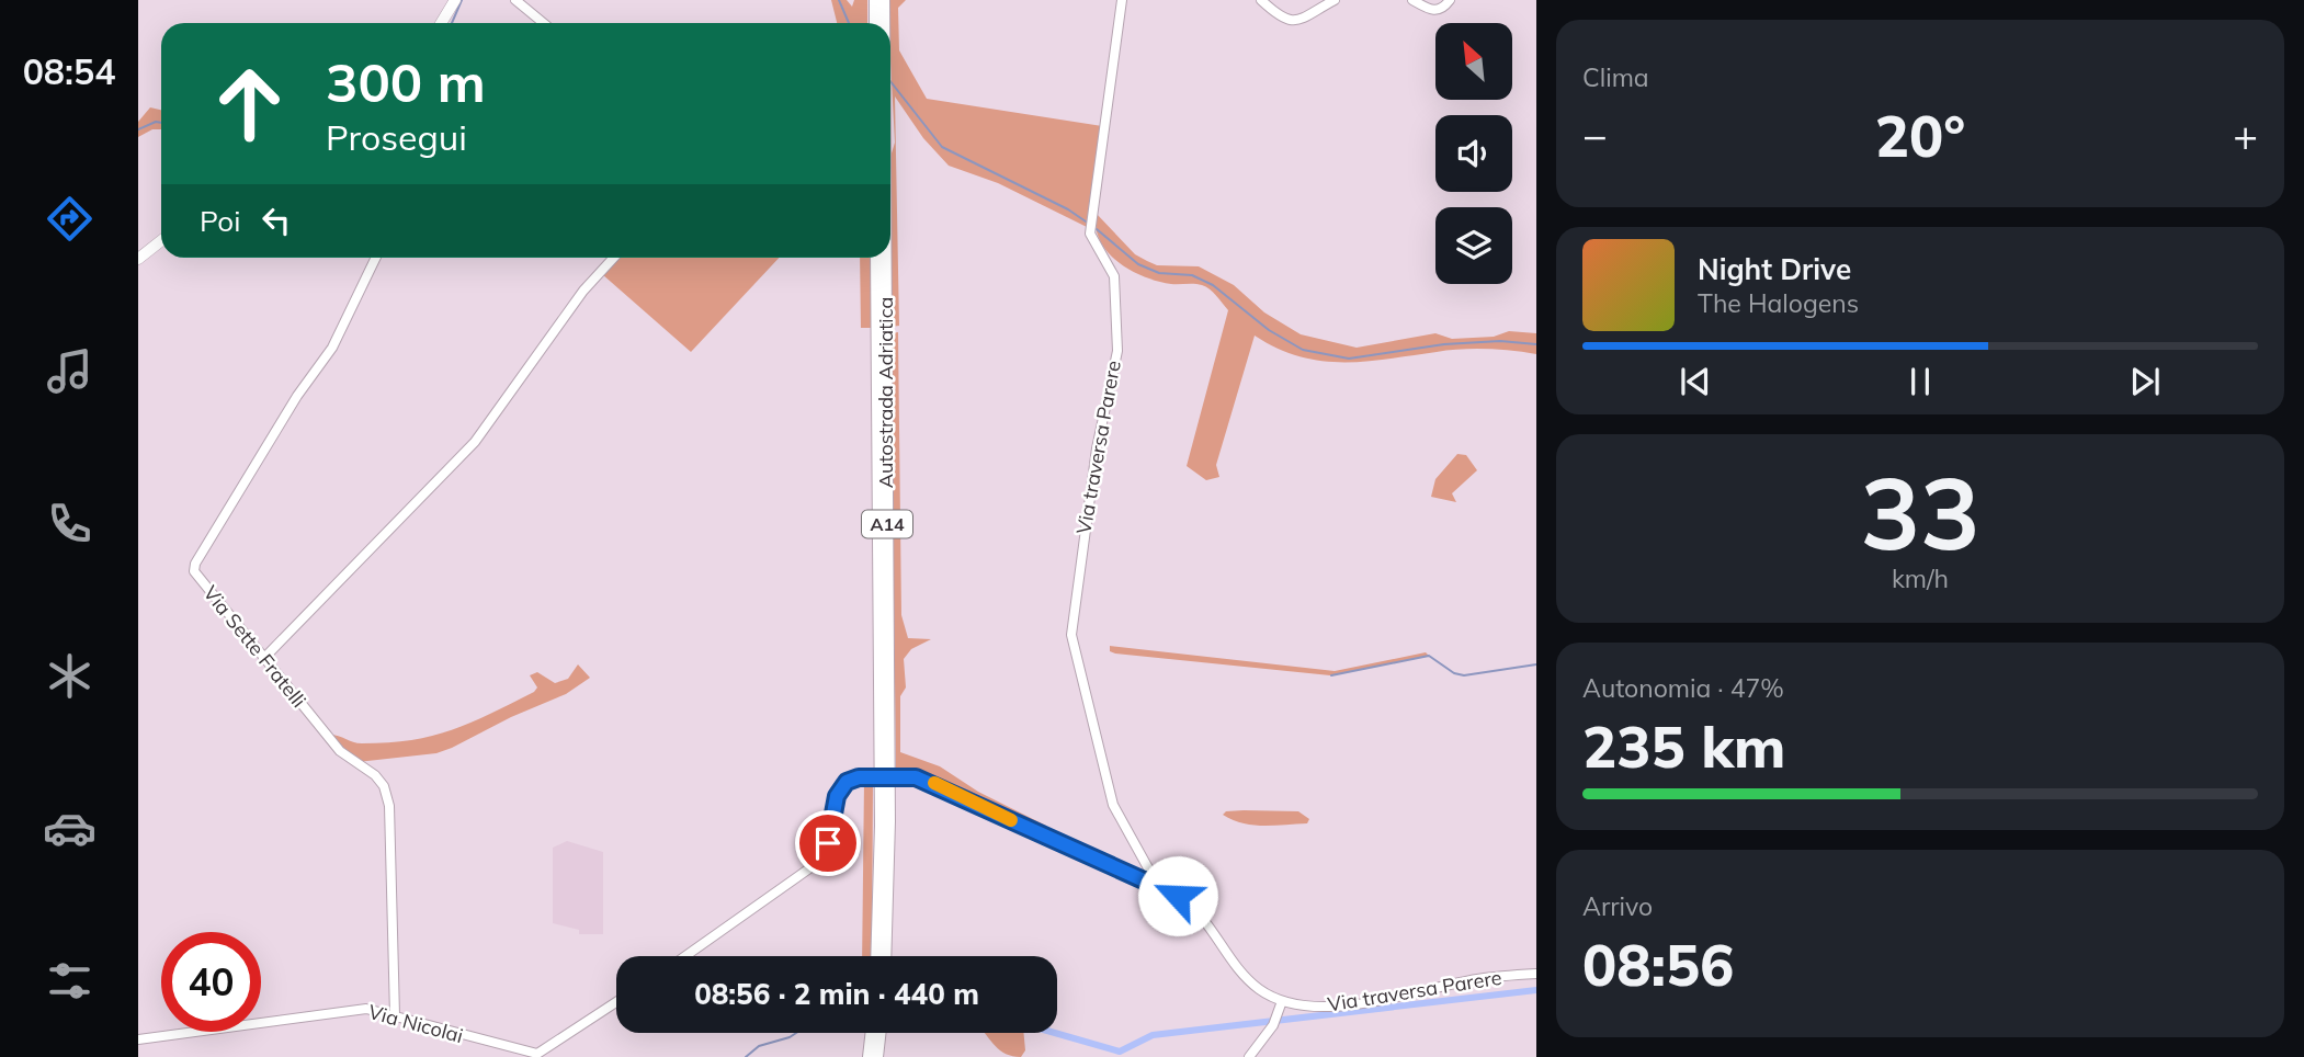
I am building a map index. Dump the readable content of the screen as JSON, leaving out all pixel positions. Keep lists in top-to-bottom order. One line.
{"streets":{"highway":["Autostrada Adriatica","A14"],"street":["Via traversa Parere","Via Sette Fratelli","Via Nicolai"]},"crossings":[["Via Sette Fratelli","Via Nicolai"]],"north":"top left","page":{"tabs":"08:54","tile":["Clima",["33","km/h"],["Autonomia · 47%","235 km"],["Arrivo","08:56"]],"turn":["300 m","Prosegui"],"heat":["−","20°","+"],"then":"Poi","song":["Night Drive","The Halogens"],"limit":"40","trip":"08:56 · 2 min · 440 m"}}
